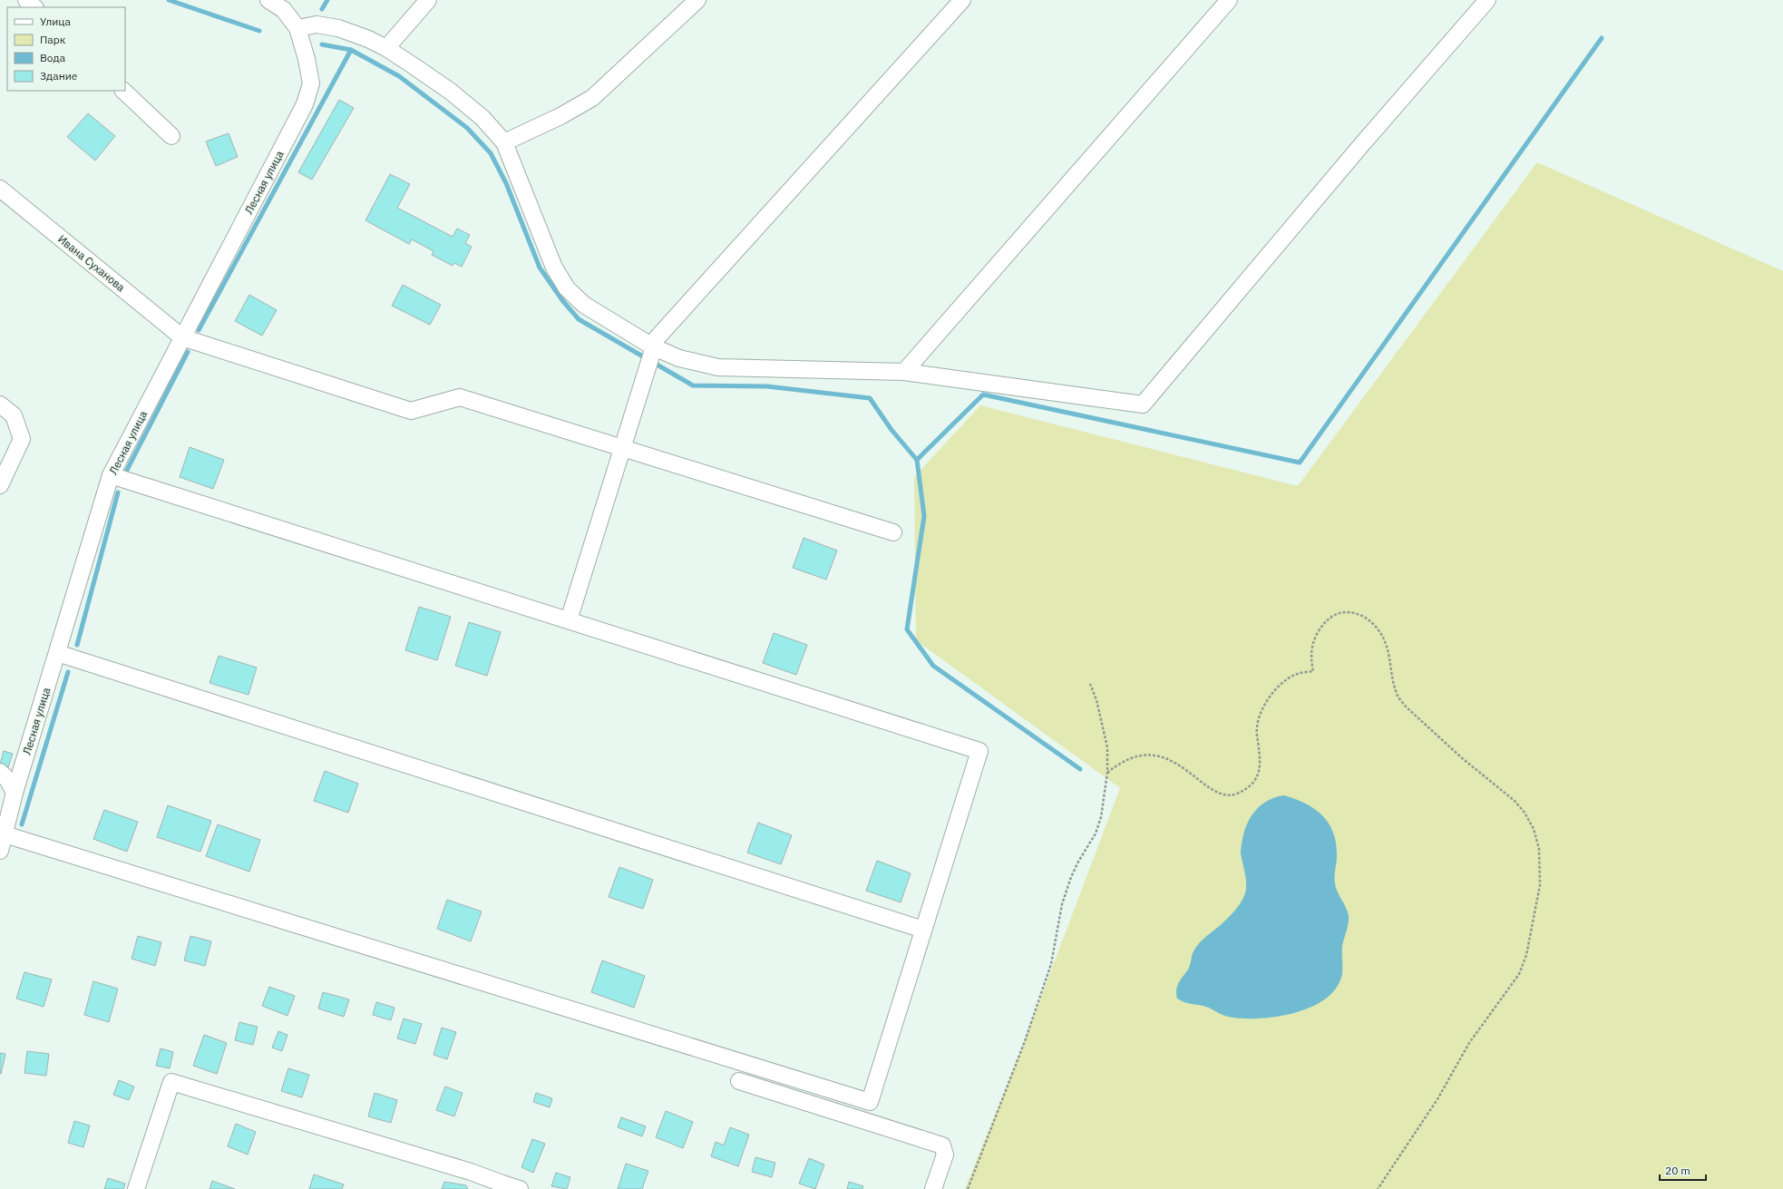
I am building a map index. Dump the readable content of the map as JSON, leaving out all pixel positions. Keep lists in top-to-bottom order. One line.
{"streets":{"street":["Лесная улица","Ивана Суханова"]},"crossings":[["Лесная улица","Ивана Суханова"]],"legend":["Улица","Парк","Вода","Здание"],"scale_bar":"20 m"}
